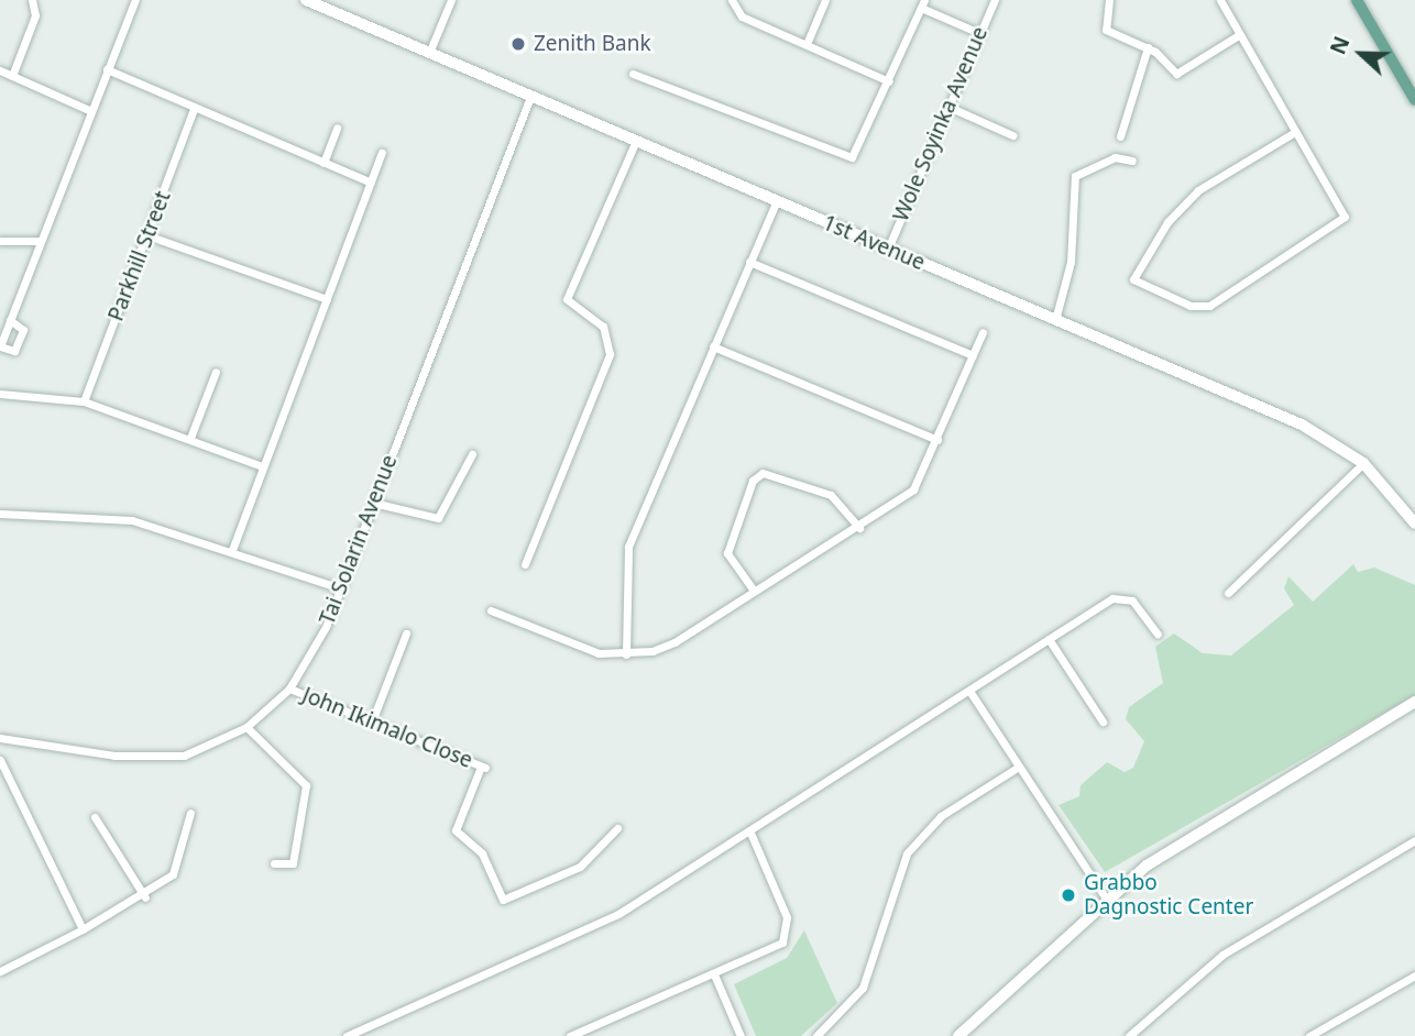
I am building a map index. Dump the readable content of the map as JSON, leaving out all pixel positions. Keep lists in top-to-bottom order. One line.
{"streets":{"street":["Wole Soyinka Avenue","1st Avenue","Parkhill Street","Tai Solarin Avenue","John Ikimalo Close"]},"crossings":[["Wole Soyinka Avenue","1st Avenue"],["1st Avenue","Tai Solarin Avenue"],["Tai Solarin Avenue","John Ikimalo Close"]],"places":["Zenith Bank","Grabbo Dagnostic Center"],"north":"left"}
